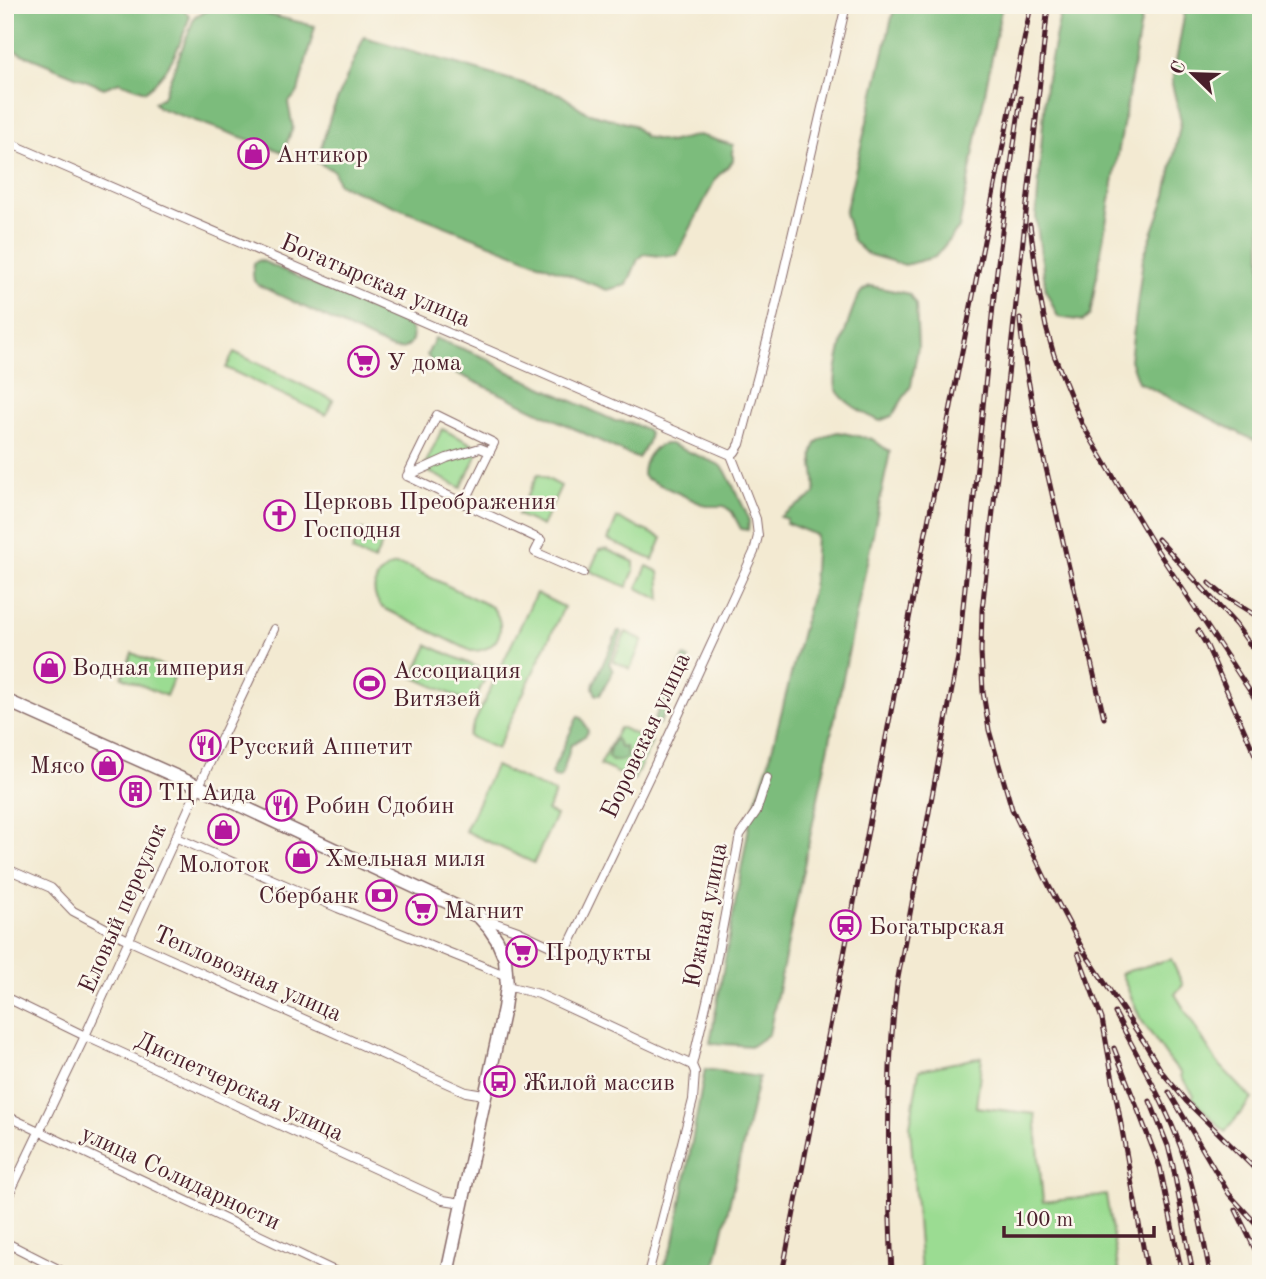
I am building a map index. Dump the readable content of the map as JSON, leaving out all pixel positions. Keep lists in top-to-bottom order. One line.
{"streets":{"street":["Богатырская улица","Боровская улица","Еловый переулок","Южная улица","Тепловозная улица","Диспетчерская улица","улица Солидарности"]},"crossings":[["Богатырская улица","Боровская улица"],["Еловый переулок","Тепловозная улица"],["Еловый переулок","Диспетчерская улица"],["Еловый переулок","улица Солидарности"]],"places":{"shop":["Антикор","Водная империя","Мясо","Молоток","Хмельная миля"],"supermarket":["У дома","Магнит","Продукты"],"church":["Церковь Преображения Господня"],"sports":["Ассоциация Витязей"],"restaurant":["Русский Аппетит","Робин Сдобин"],"building":["ТЦ Аида"],"bank":["Сбербанк"],"station":["Богатырская"],"bus stop":["Жилой массив"]},"scale_bar":"100 m","north":"top left"}
